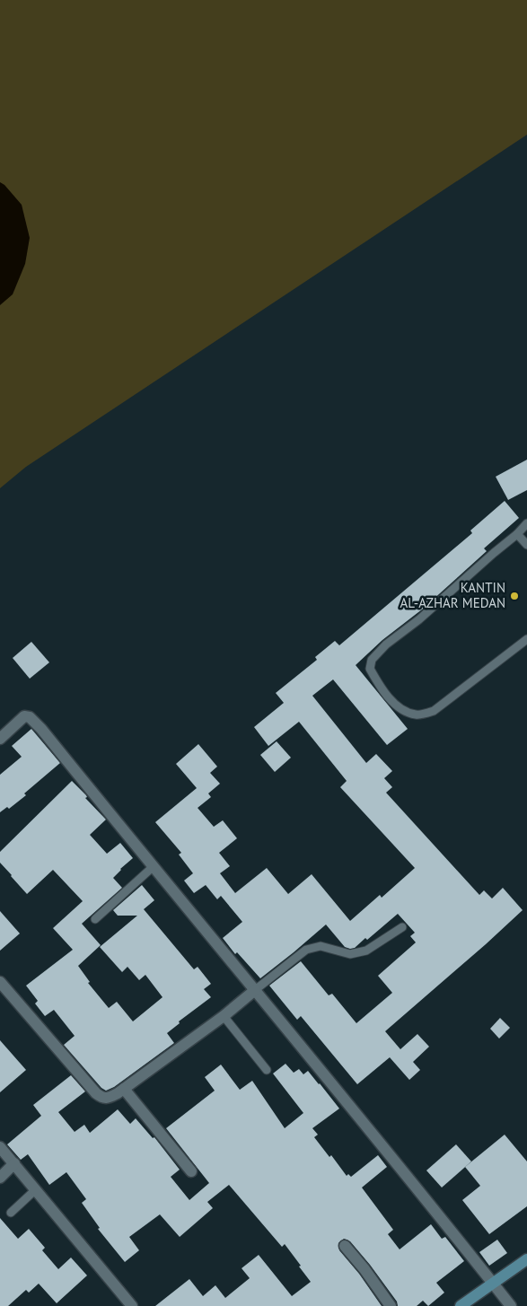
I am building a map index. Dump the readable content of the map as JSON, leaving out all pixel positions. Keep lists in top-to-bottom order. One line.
{"places":["KANTIN AL-AZHAR MEDAN"]}
